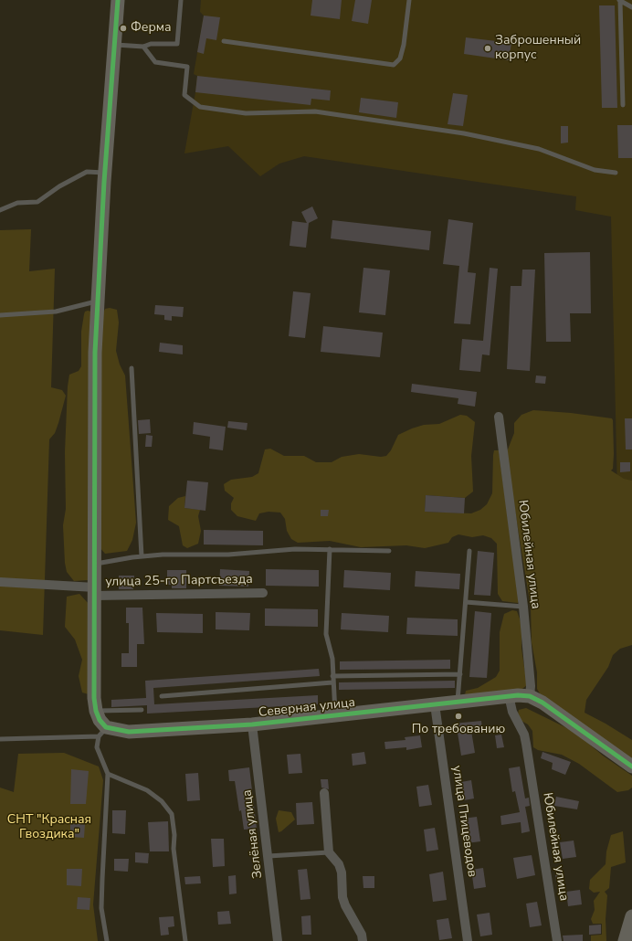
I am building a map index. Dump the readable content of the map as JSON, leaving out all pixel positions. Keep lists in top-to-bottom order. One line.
{"streets":{"street":["Юбилейная улица","улица 25-го Партсъезда","Северная улица","улица Птицеводов","Зелёная улица"]},"crossings":[["Юбилейная улица","Северная улица"],["Северная улица","улица Птицеводов"],["Северная улица","Зелёная улица"]],"parks":["СНТ \"Красная Гвоздика\""],"places":["Ферма","Заброшенный корпус","По требованию"]}
